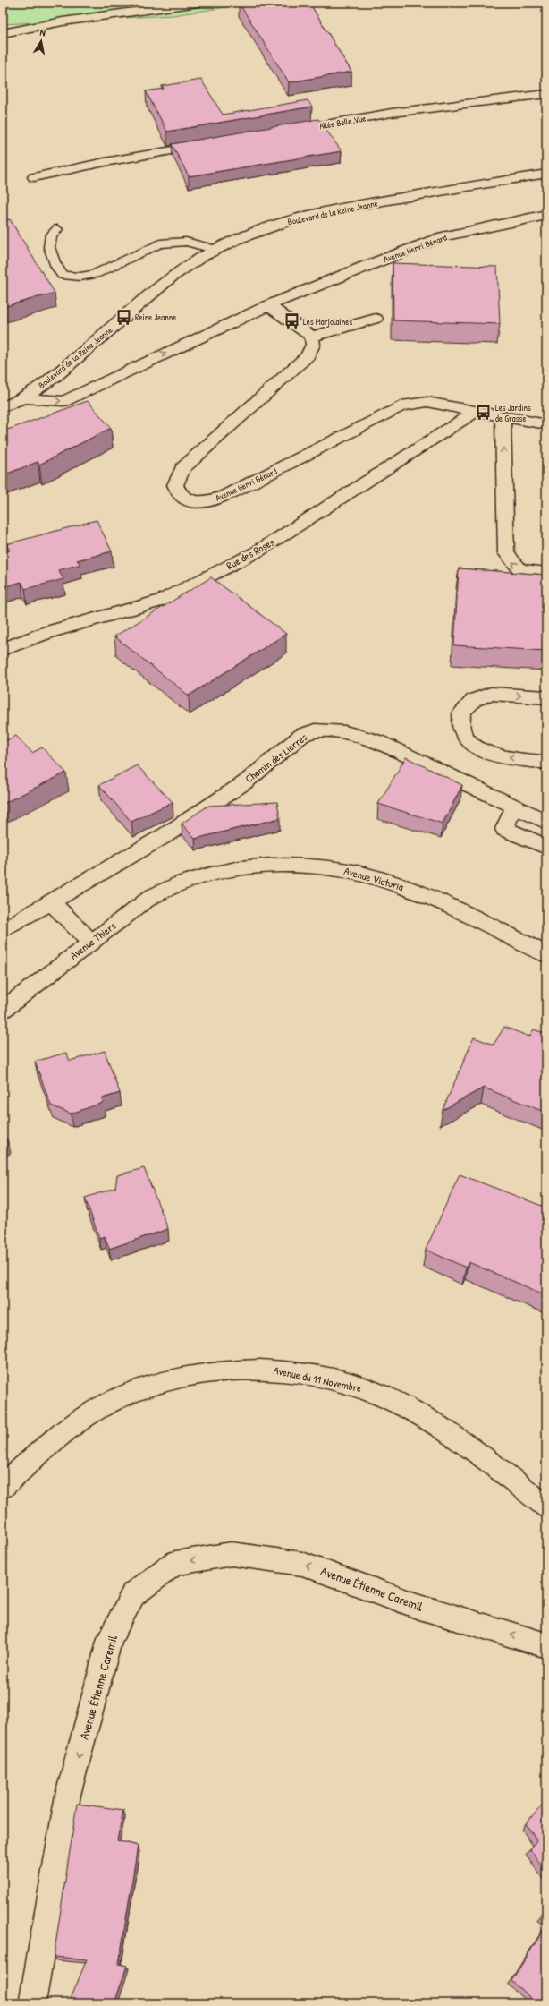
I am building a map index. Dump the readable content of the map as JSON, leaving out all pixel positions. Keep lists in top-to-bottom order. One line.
{"streets":{"street":["Allée Belle Vue","Boulevard de la Reine Jeanne","Avenue Henri Bénard","Rue des Roses","Chemin des Lierres","Avenue Victoria","Avenue Thiers","Avenue du 11 Novembre","Avenue Étienne Caremil"]},"crossings":[["Boulevard de la Reine Jeanne","Avenue Henri Bénard"],["Avenue Henri Bénard","Rue des Roses"],["Avenue Victoria","Avenue Thiers"]],"places":{"bus stop":["Reine Jeanne","Les Marjolaines","Les Jardins de Grasse"]},"north":"top"}
